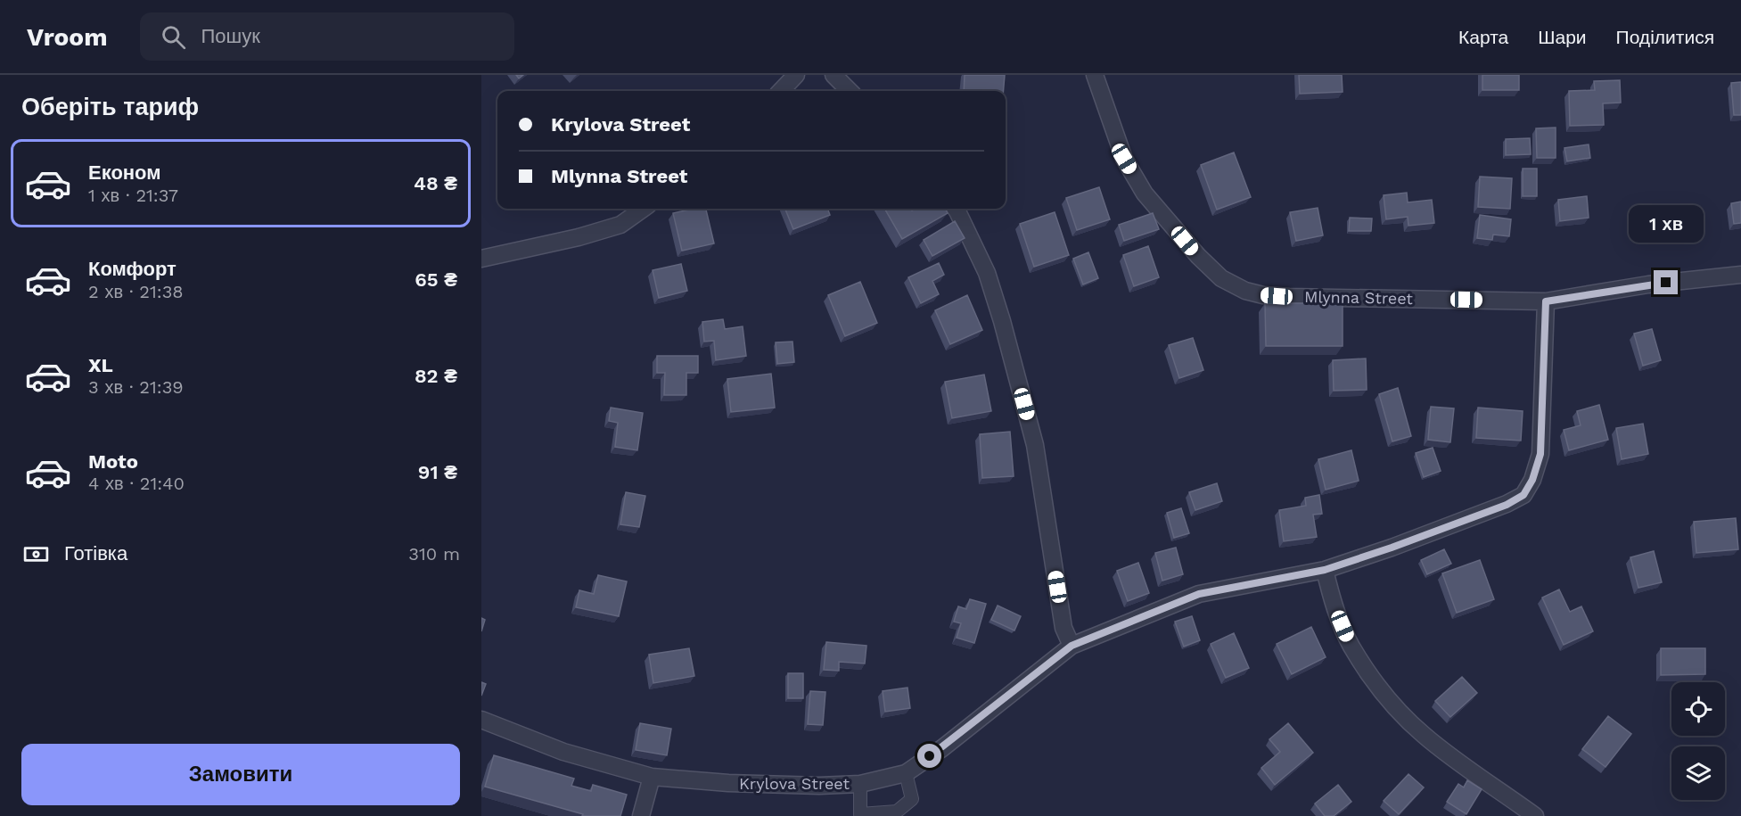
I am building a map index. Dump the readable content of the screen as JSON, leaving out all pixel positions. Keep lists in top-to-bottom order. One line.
{"streets":{"street":["Mlynna Street","Krylova Street"]},"crossings":[["Mlynna Street","Krylova Street"]],"page":{"header":"Vroom","search":"Пошук","nav":["Карта","Шари","Поділитися"],"heading":"Оберіть тариф","banner":["Krylova Street","Mlynna Street"],"list":[{"name":"Економ","note":"1 хв · 21:37","value":"48 ₴"},{"name":"Комфорт","note":"2 хв · 21:38","value":"65 ₴"},{"name":"XL","note":"3 хв · 21:39","value":"82 ₴"},{"name":"Moto","note":"4 хв · 21:40","value":"91 ₴"}],"bubble":"1 хв","pay":["Готівка","310 m"],"buttons":"Замовити"}}
